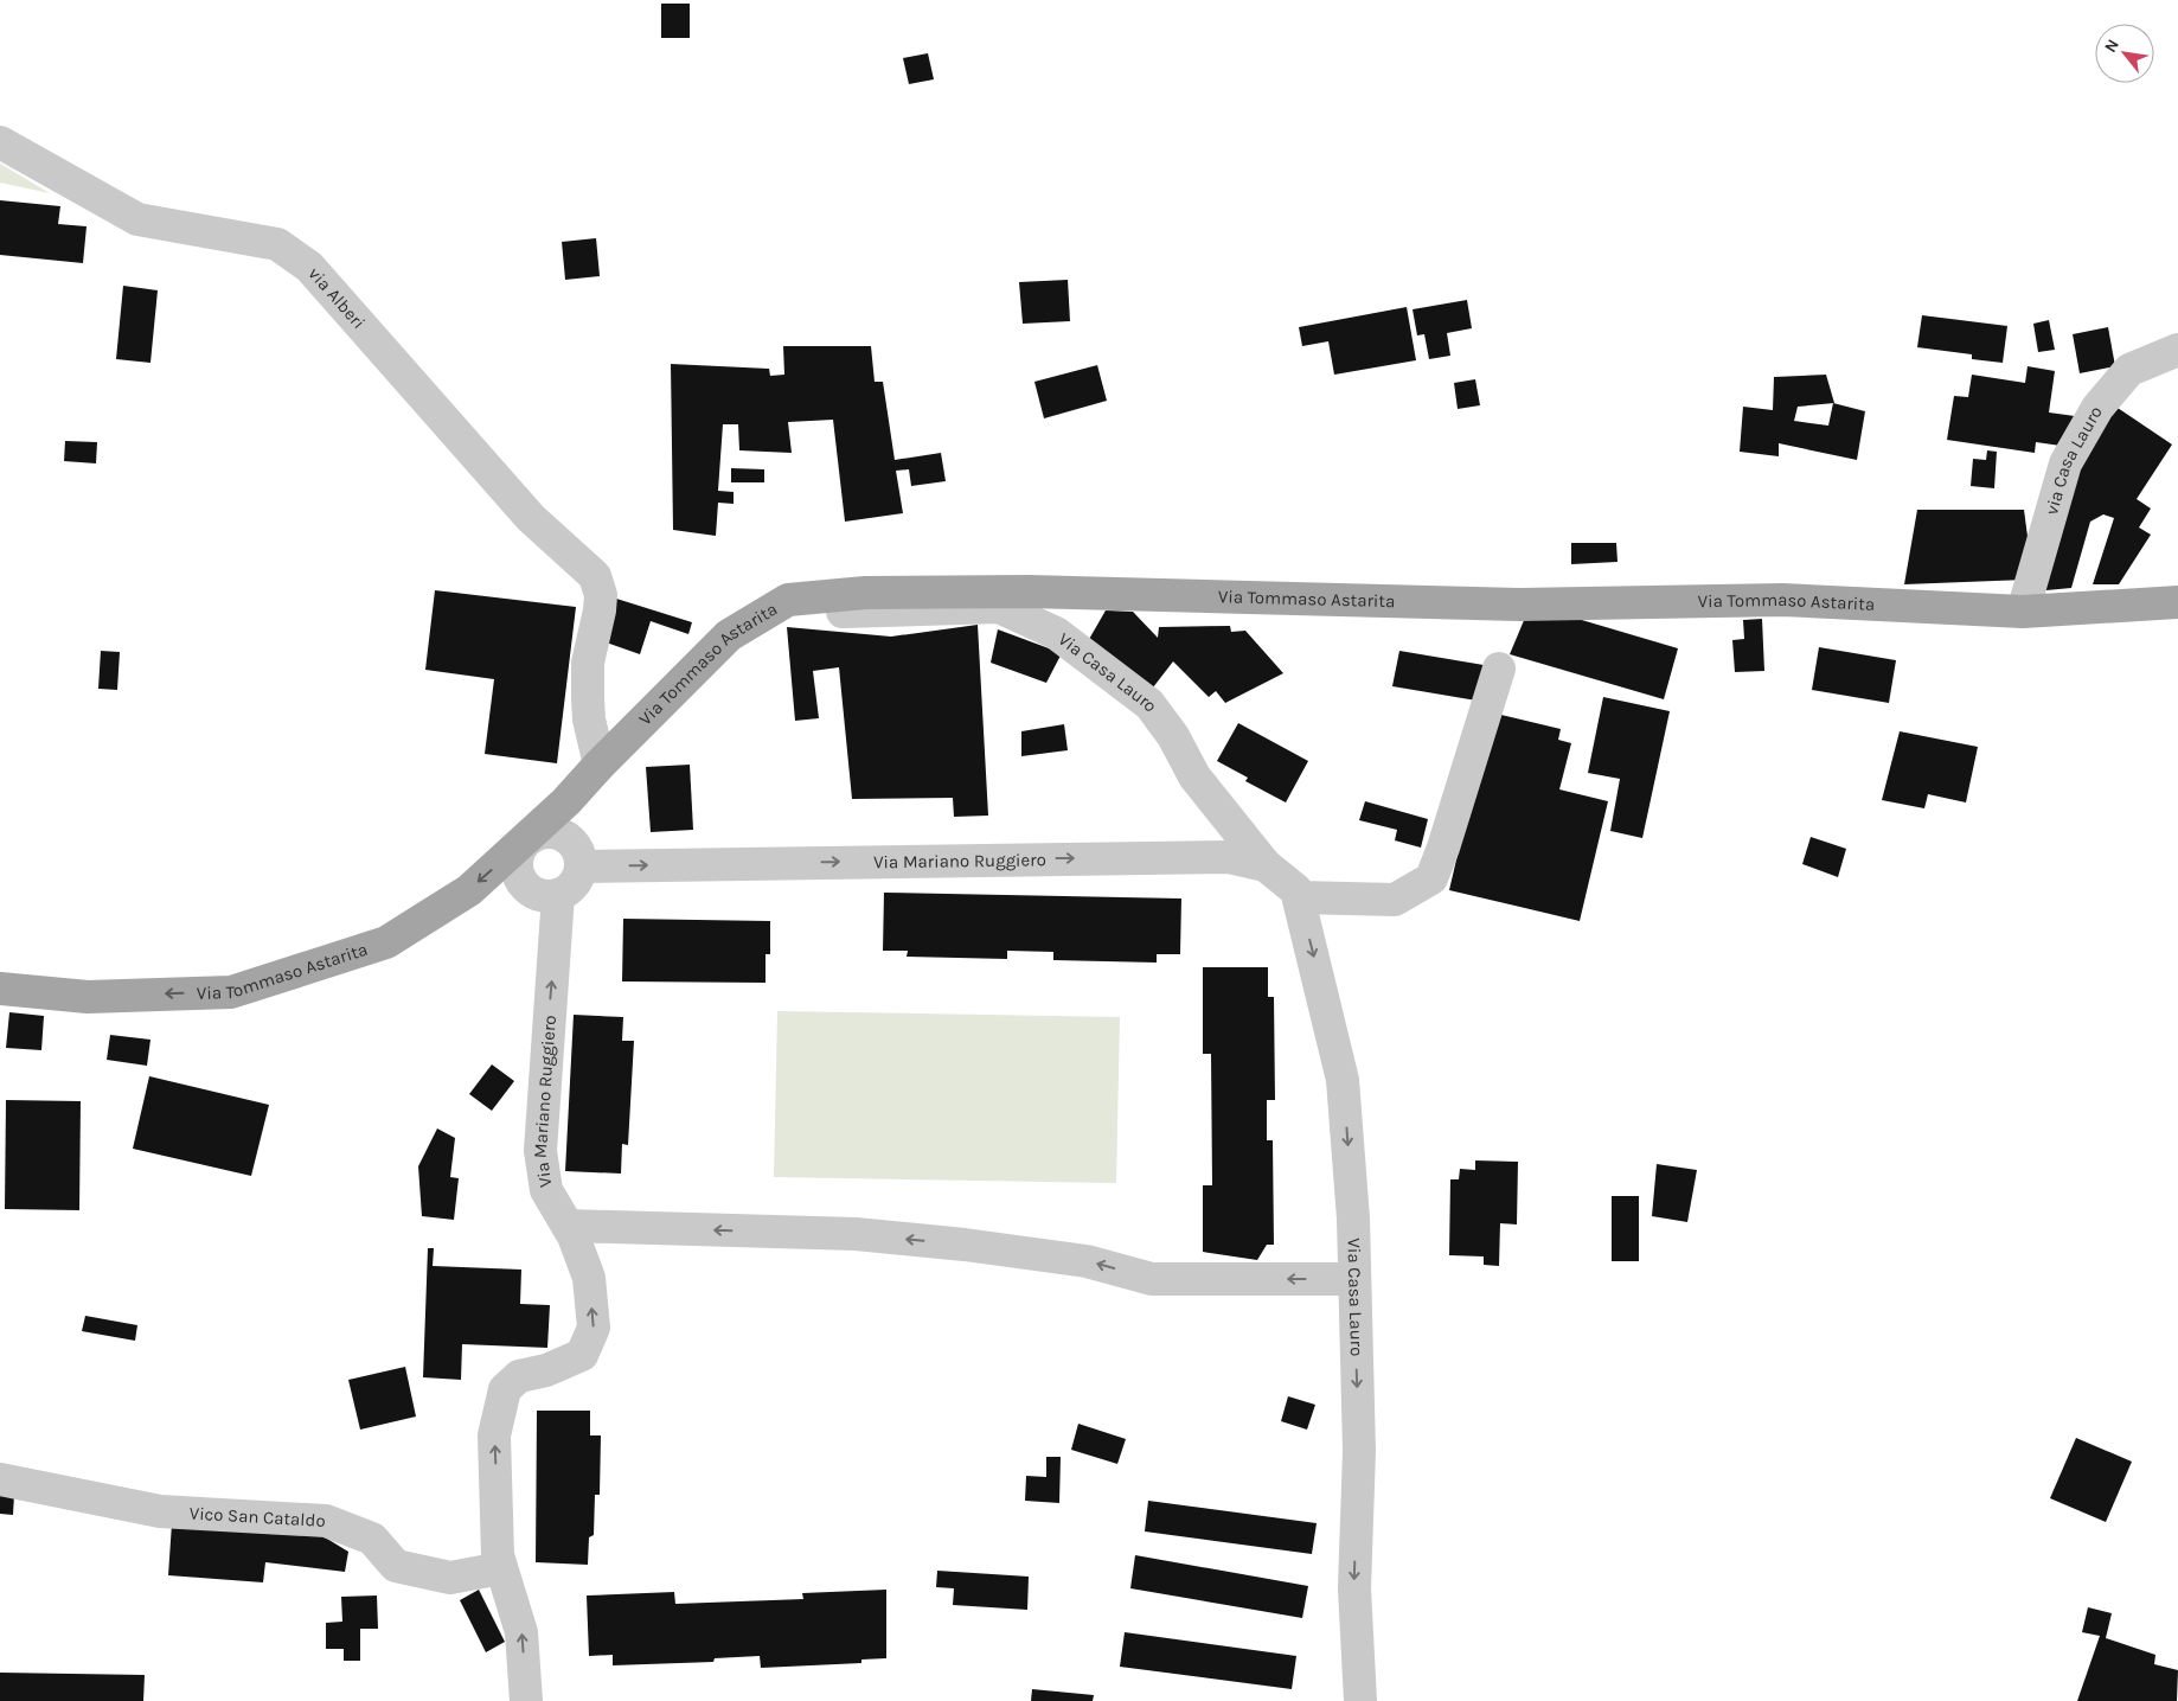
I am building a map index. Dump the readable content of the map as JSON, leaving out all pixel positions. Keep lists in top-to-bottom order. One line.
{"streets":{"main road":["Via Tommaso Astarita"],"street":["via Alberi","via Casa Lauro","Via Casa Lauro","Via Mariano Ruggiero","Vico San Cataldo"]},"crossings":[["via Alberi","Via Tommaso Astarita"],["via Casa Lauro","Via Tommaso Astarita"],["Via Tommaso Astarita","Via Casa Lauro"],["Via Tommaso Astarita","Via Mariano Ruggiero"],["Via Casa Lauro","Via Mariano Ruggiero"],["Via Mariano Ruggiero","Vico San Cataldo"]],"one_way":["Via Casa Lauro"],"north":"top left"}
